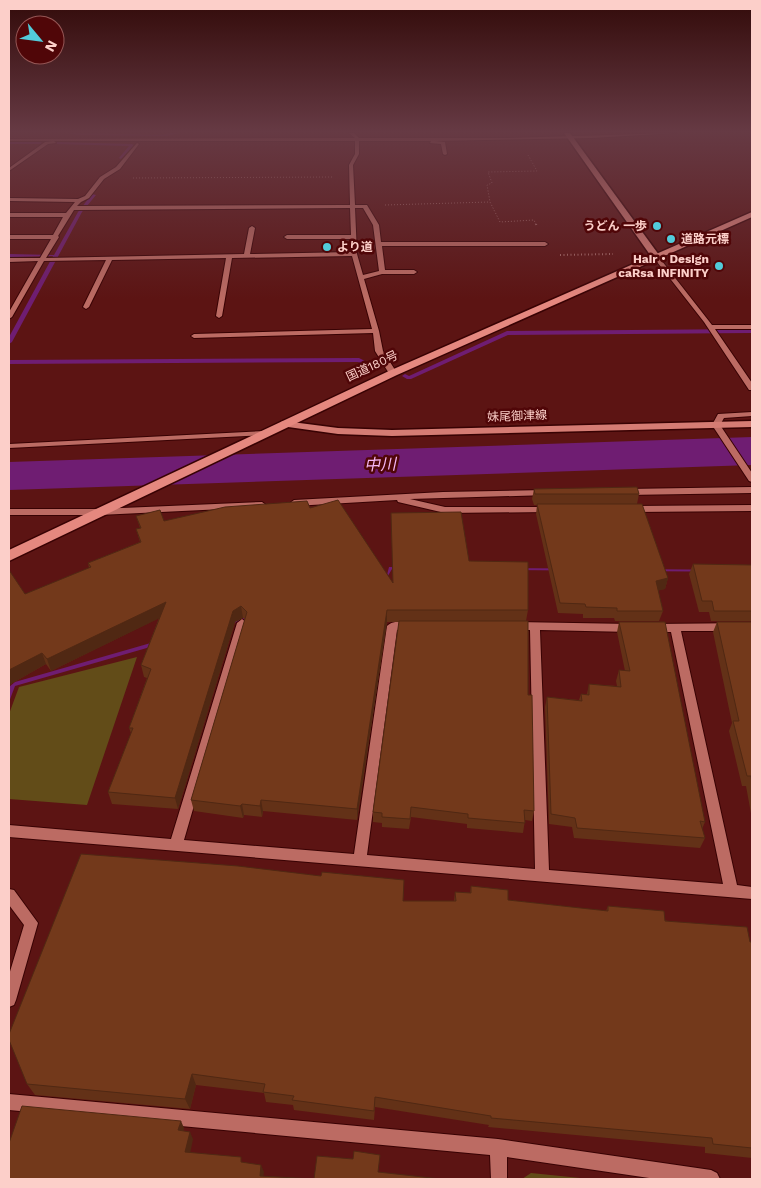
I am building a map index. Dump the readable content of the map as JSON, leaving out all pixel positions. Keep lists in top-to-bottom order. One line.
{"streets":{"highway":["国道180号"],"main road":["妹尾御津線"]},"crossings":[["国道180号","妹尾御津線"]],"water":["中川"],"places":["うどん 一歩","道路元標","より道","Hair・Design caRsa INFINITY"],"north":"bottom right"}
